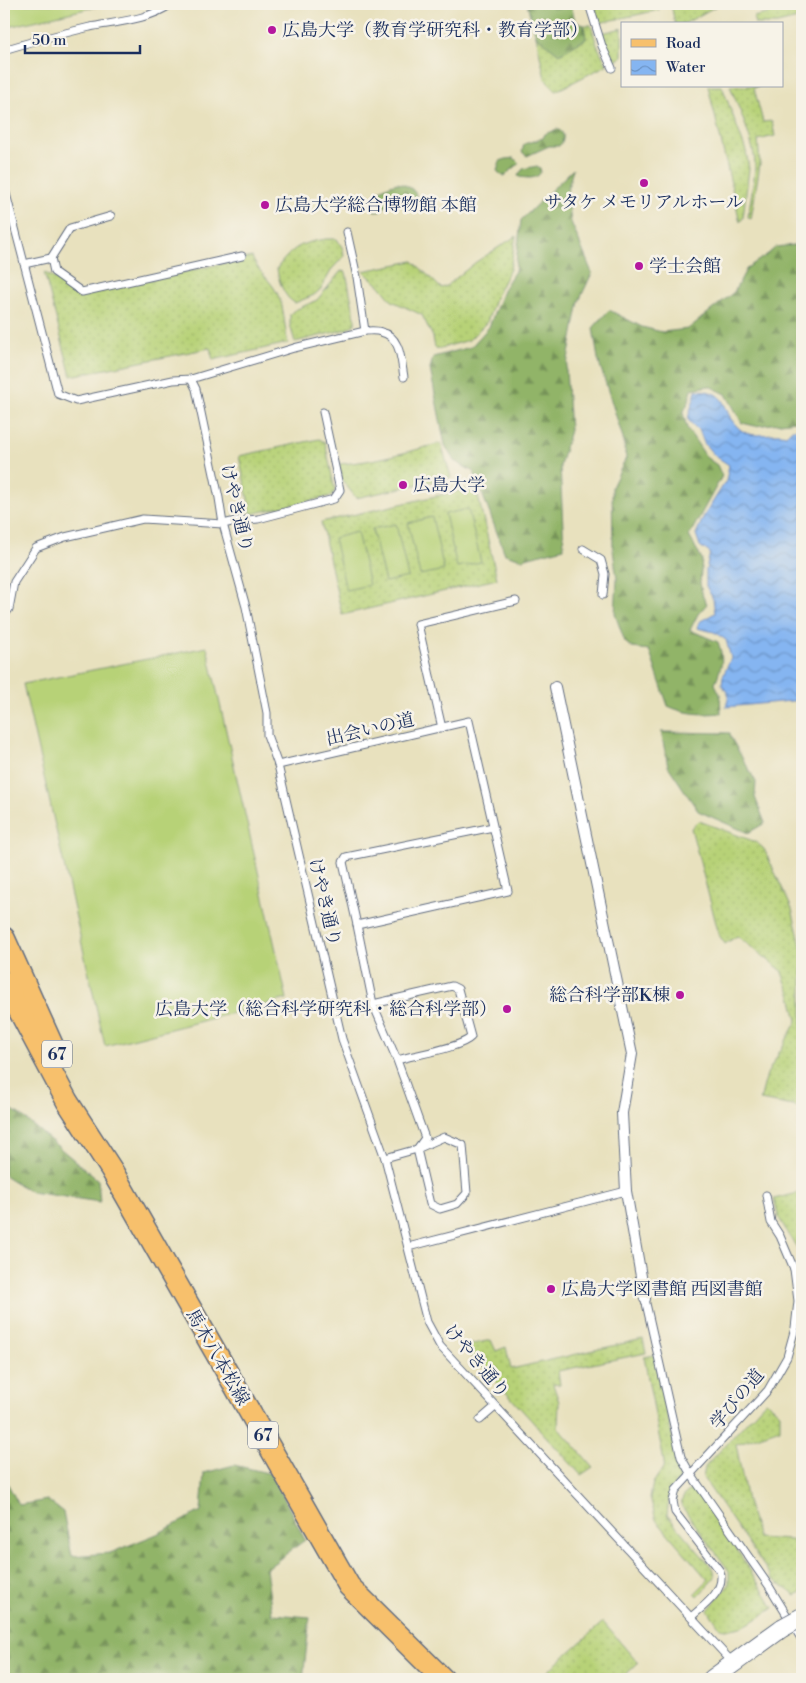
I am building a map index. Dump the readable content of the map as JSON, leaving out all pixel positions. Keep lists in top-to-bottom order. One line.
{"streets":{"main road":["67","馬木八本松線"],"lane":["けやき通り","出会いの道","学びの道"]},"crossings":[["けやき通り","出会いの道"],["けやき通り","学びの道"]],"places":["広島大学（教育学研究科・教育学部）","サタケ メモリアルホール","広島大学総合博物館 本館","学士会館","広島大学","総合科学部K棟","広島大学（総合科学研究科・総合科学部）","広島大学図書館 西図書館"],"legend":["Road","Water"],"scale_bar":"50 m"}
